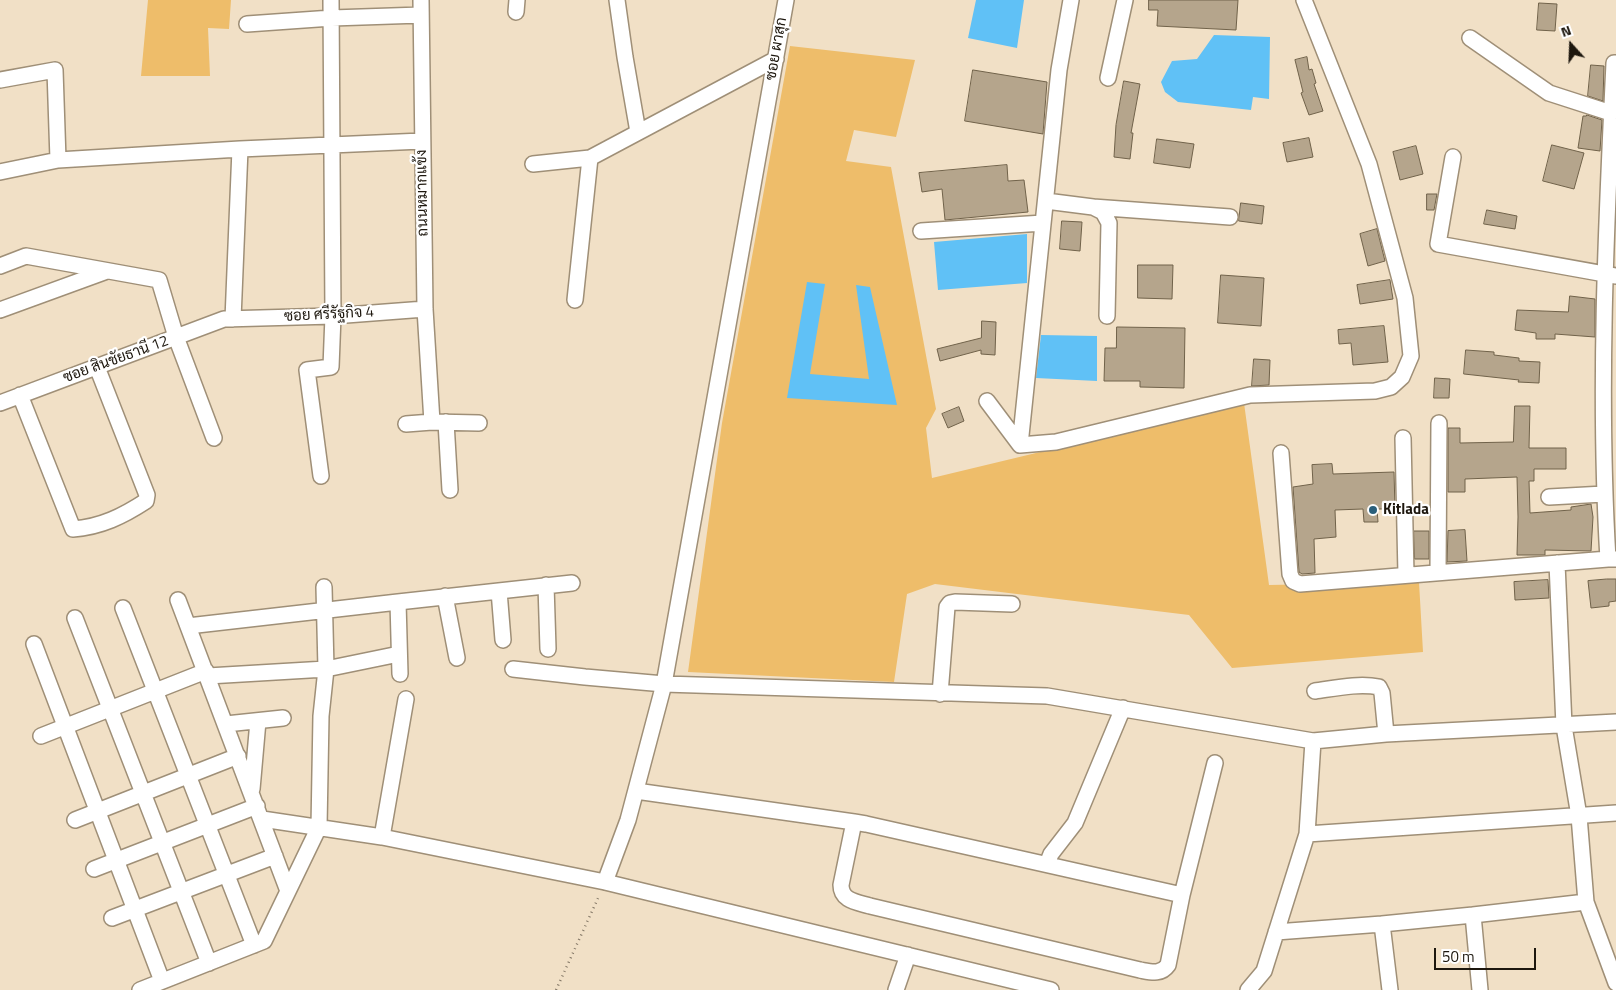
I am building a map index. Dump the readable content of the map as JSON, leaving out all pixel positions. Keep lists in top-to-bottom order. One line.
{"streets":{"street":["ซอย ผาสุก","ถนนหมากแข้ง","ซอย ศรีรัฐกิจ 4","ซอย สินชัยธานี 12"]},"crossings":[["ถนนหมากแข้ง","ซอย ศรีรัฐกิจ 4"],["ซอย ศรีรัฐกิจ 4","ซอย สินชัยธานี 12"]],"places":["Kitlada"],"scale_bar":"50 m","north":"top"}
